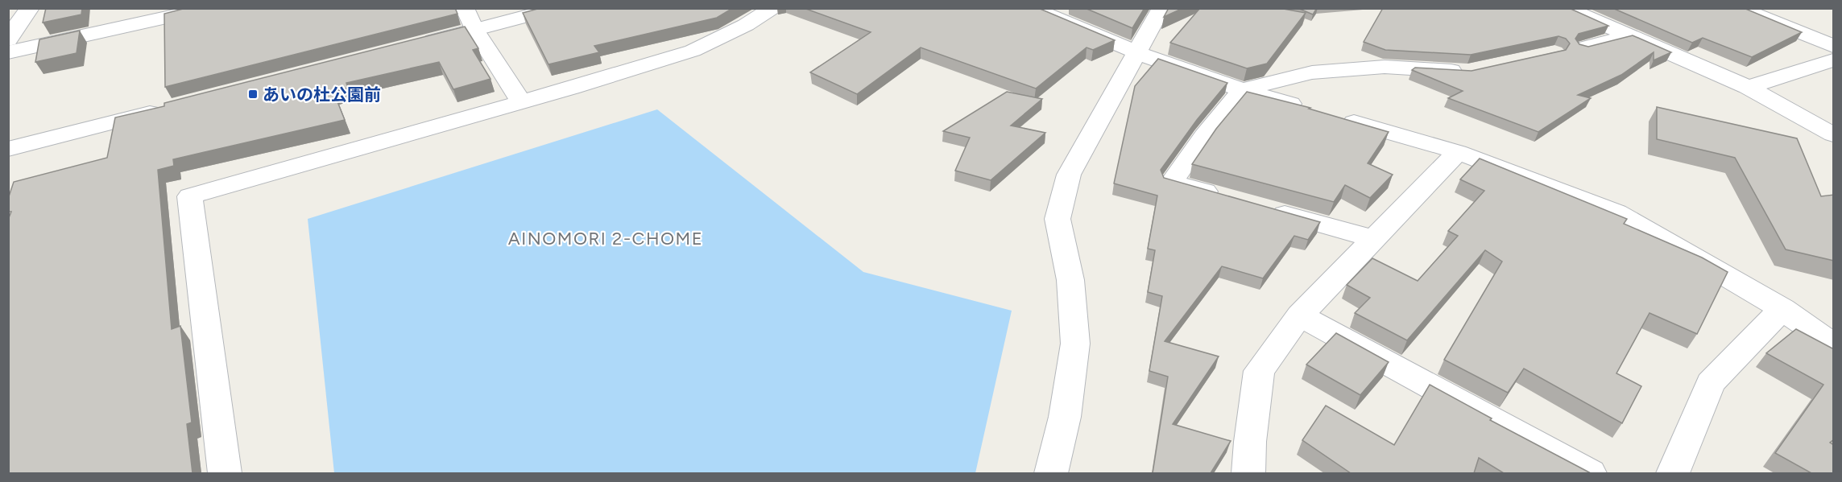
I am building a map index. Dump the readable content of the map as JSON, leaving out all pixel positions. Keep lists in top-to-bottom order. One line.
{"districts":["AINOMORI 2-CHOME"],"places":{"transit":["あいの杜公園前"]}}
